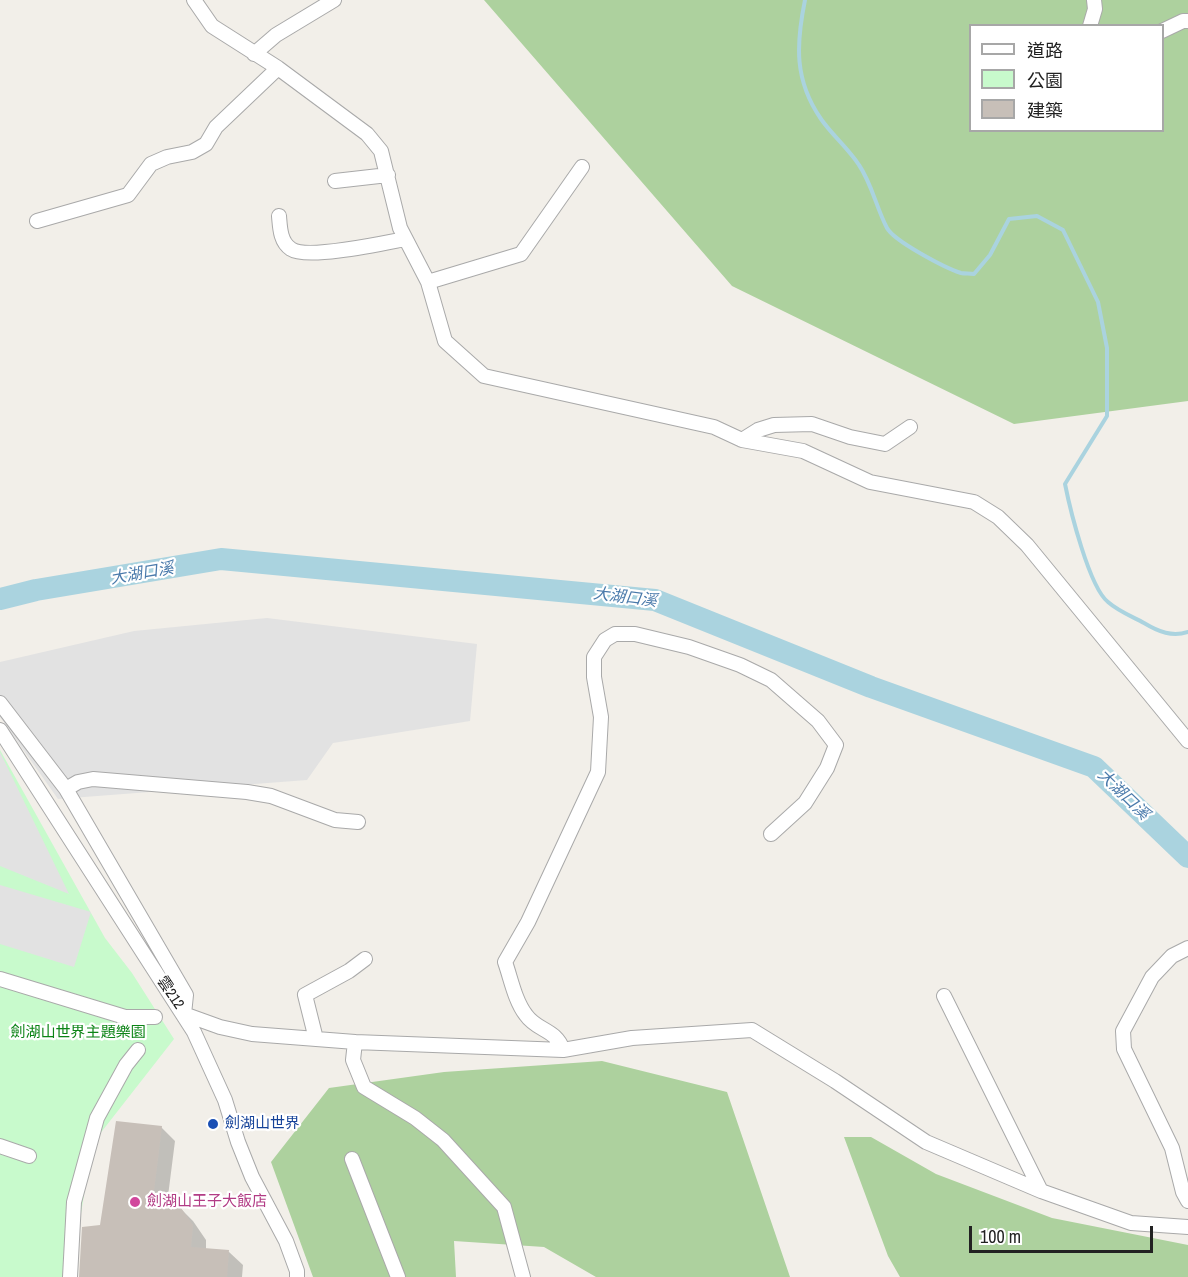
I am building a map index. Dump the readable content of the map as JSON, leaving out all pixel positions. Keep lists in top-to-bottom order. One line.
{"streets":{"street":["雲212"]},"water":["大湖口溪"],"parks":["劍湖山世界主題樂園"],"places":["劍湖山世界","劍湖山王子大飯店"],"legend":["道路","公園","建築"],"scale_bar":"100 m"}
